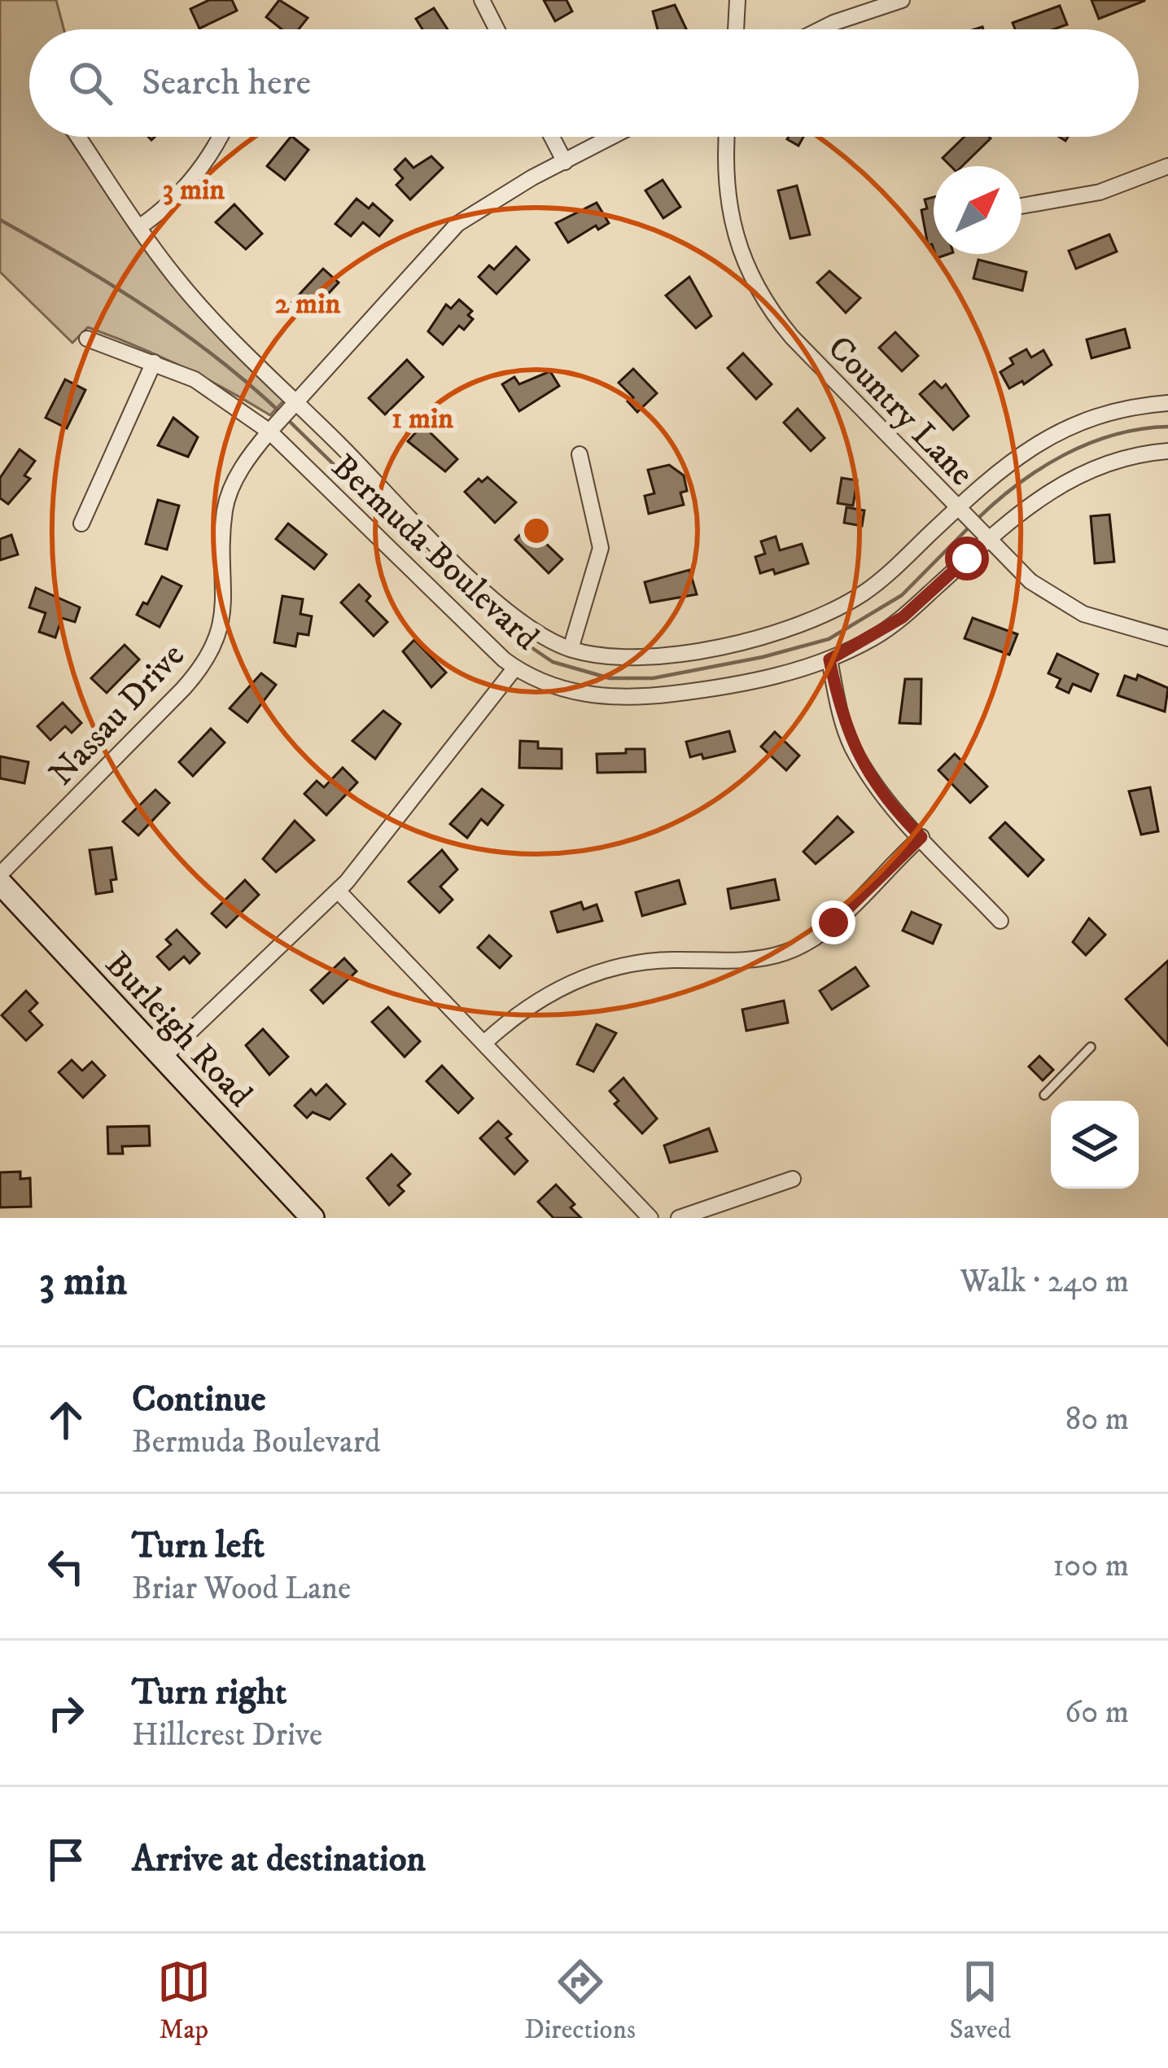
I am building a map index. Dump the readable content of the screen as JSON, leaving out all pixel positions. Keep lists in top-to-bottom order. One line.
{"streets":{"street":["Country Lane","Bermuda Boulevard","Nassau Drive","Burleigh Road"]},"crossings":[["Country Lane","Bermuda Boulevard"],["Bermuda Boulevard","Nassau Drive"]],"north":"top right","page":{"search":"Search here","heading":["3 min","Walk · 240 m"],"list":[["Continue","Bermuda Boulevard","80 m"],["Turn left","Briar Wood Lane","100 m"],["Turn right","Hillcrest Drive","60 m"],"Arrive at destination"],"nav":["Map","Directions","Saved"]},"rings":["3 min","2 min","1 min"]}
